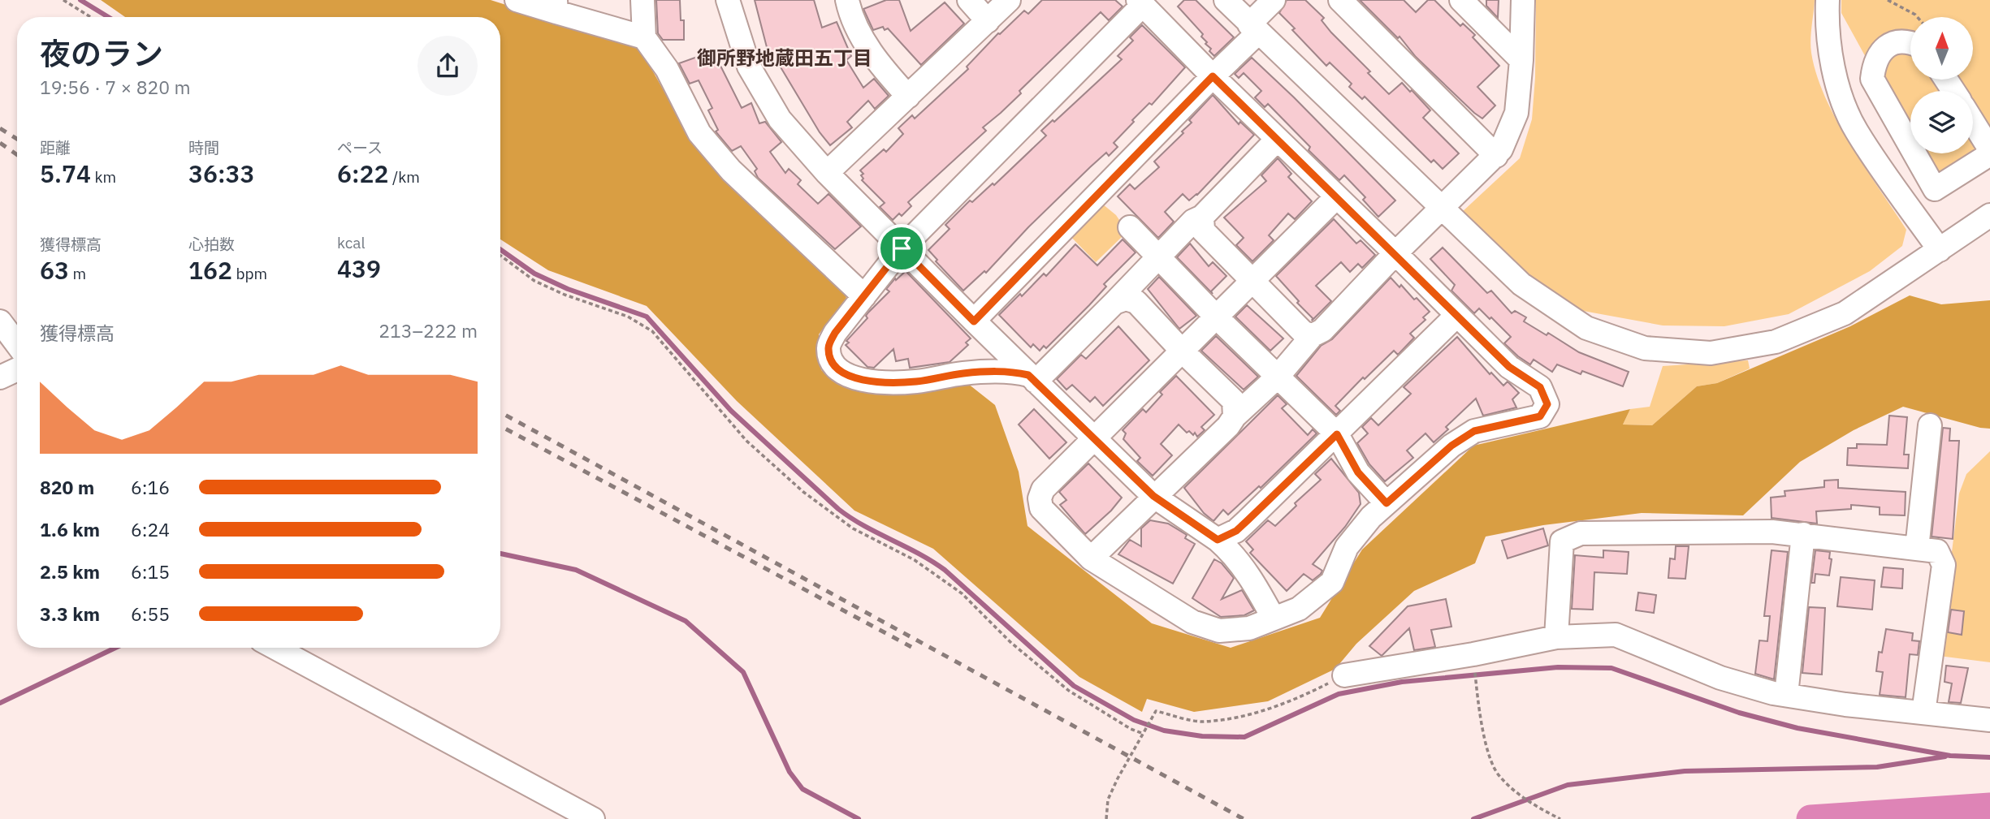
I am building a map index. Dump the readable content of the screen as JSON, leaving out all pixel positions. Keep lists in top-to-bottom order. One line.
{"districts":["御所野地蔵田五丁目"],"north":"top","page":{"heading":["夜のラン","19:56 · 7 × 820 m"],"stats":[["距離","5.74 km"],["時間","36:33"],["ペース","6:22 /km"],["獲得標高","63 m"],["心拍数","162 bpm"],["kcal","439"]],"chart":["獲得標高","213–222 m"],"list":[{"name":"820 m","note":"6:16"},{"name":"1.6 km","note":"6:24"},{"name":"2.5 km","note":"6:15"},{"name":"3.3 km","note":"6:55"}]}}
